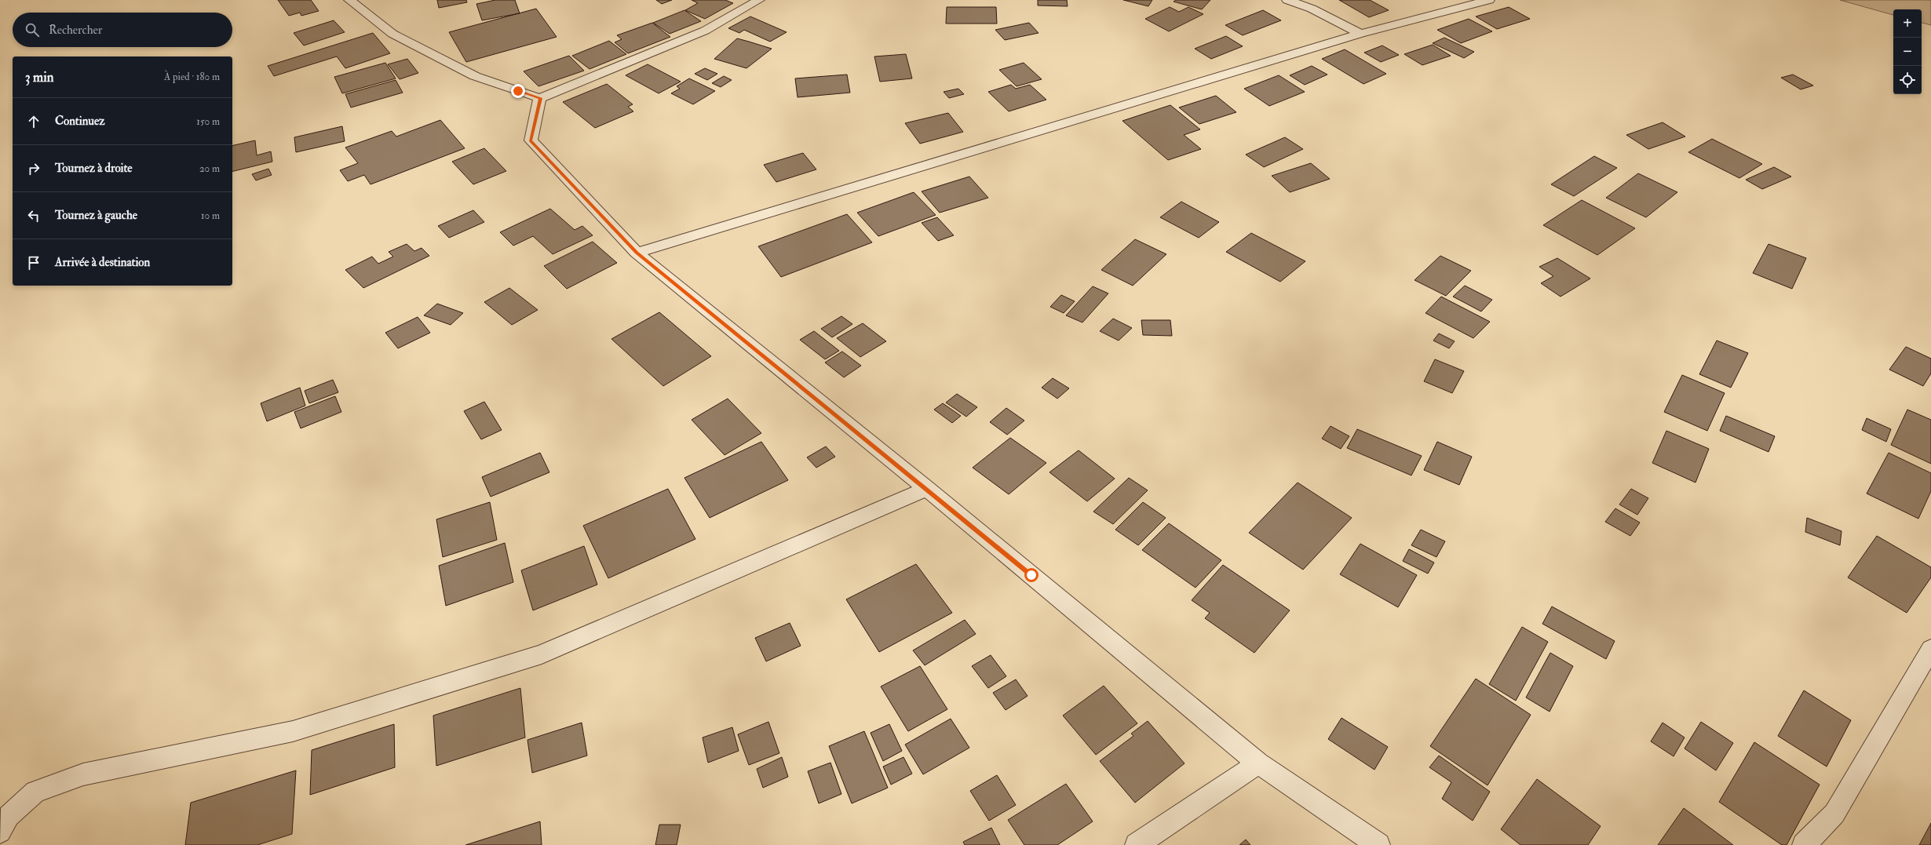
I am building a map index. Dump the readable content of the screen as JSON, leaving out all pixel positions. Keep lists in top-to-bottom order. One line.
{"page":{"map_buttons":["+","−"],"search":"Rechercher","heading":["3 min","À pied · 180 m"],"list":[["Continuez","150 m"],["Tournez à droite","20 m"],["Tournez à gauche","10 m"],"Arrivée à destination"]}}
